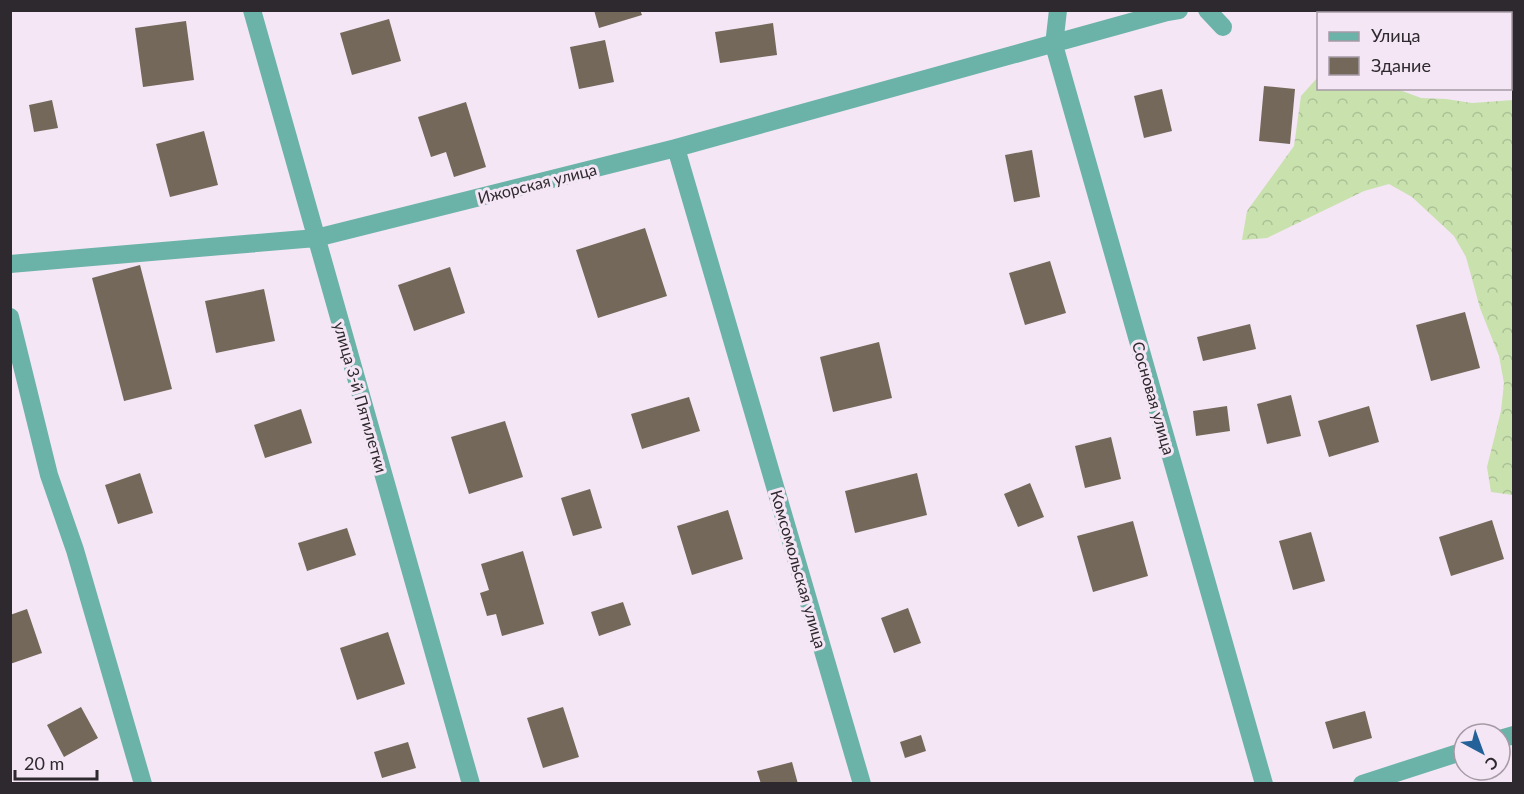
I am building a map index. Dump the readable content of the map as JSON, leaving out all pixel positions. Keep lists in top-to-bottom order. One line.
{"streets":{"street":["Ижорская улица","улица 3-й Пятилетки","Сосновая улица","Комсомольская улица"]},"crossings":[["Ижорская улица","улица 3-й Пятилетки"],["Ижорская улица","Сосновая улица"],["Ижорская улица","Комсомольская улица"]],"legend":["Улица","Здание"],"scale_bar":"20 m","north":"bottom right"}
